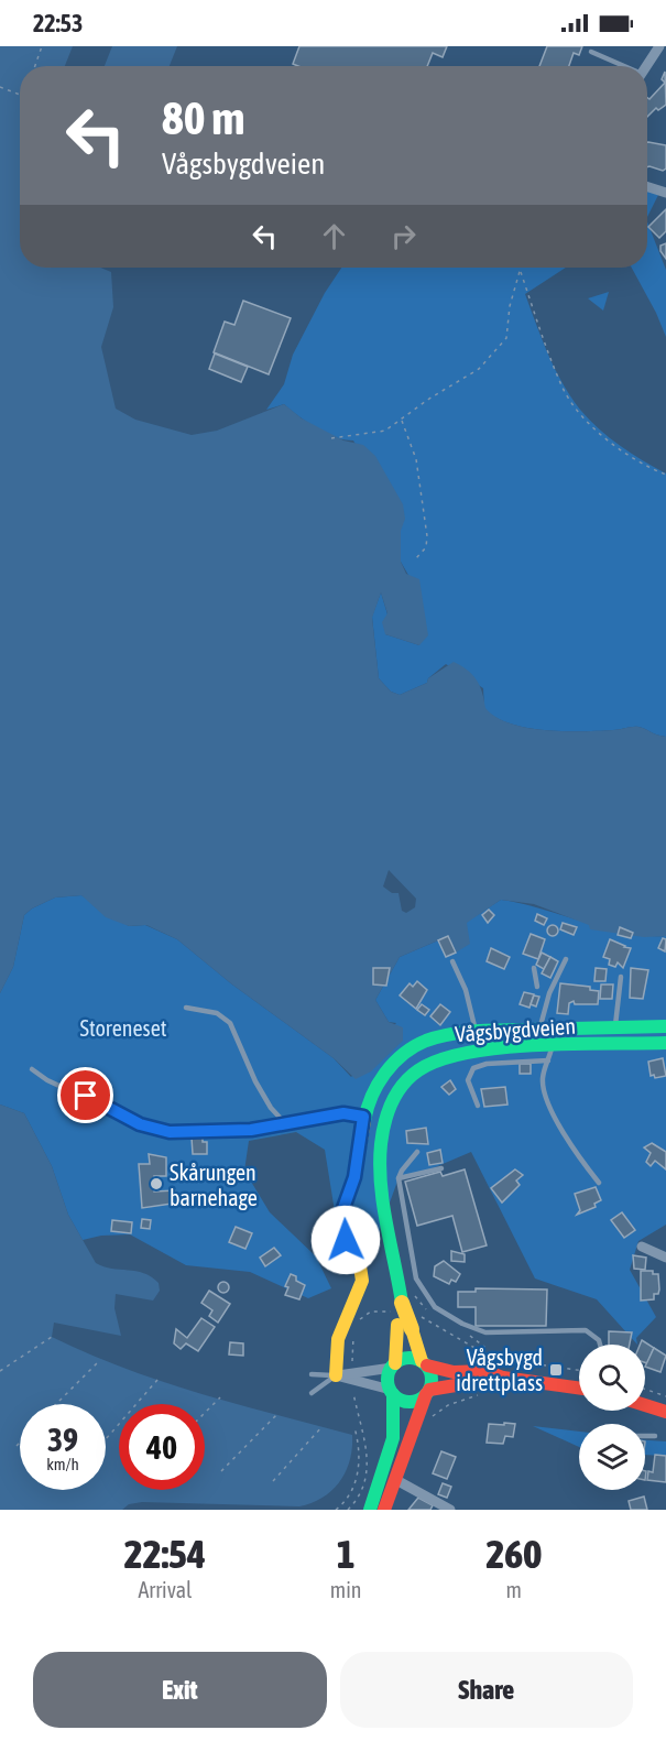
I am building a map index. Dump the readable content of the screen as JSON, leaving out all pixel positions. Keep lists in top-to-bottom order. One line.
{"streets":{"main road":["Vågsbygdveien"]},"parks":["Storeneset"],"places":{"other":["Skårungen barnehage"],"transit":["Vågsbygd idrettplass"]},"page":{"status":"22:53","turn":["80 m","Vågsbygdveien"],"speed":"39 km/h","limit":"40","eta":["22:54","Arrival","1","min","260","m"],"buttons":["Exit","Share"]}}
